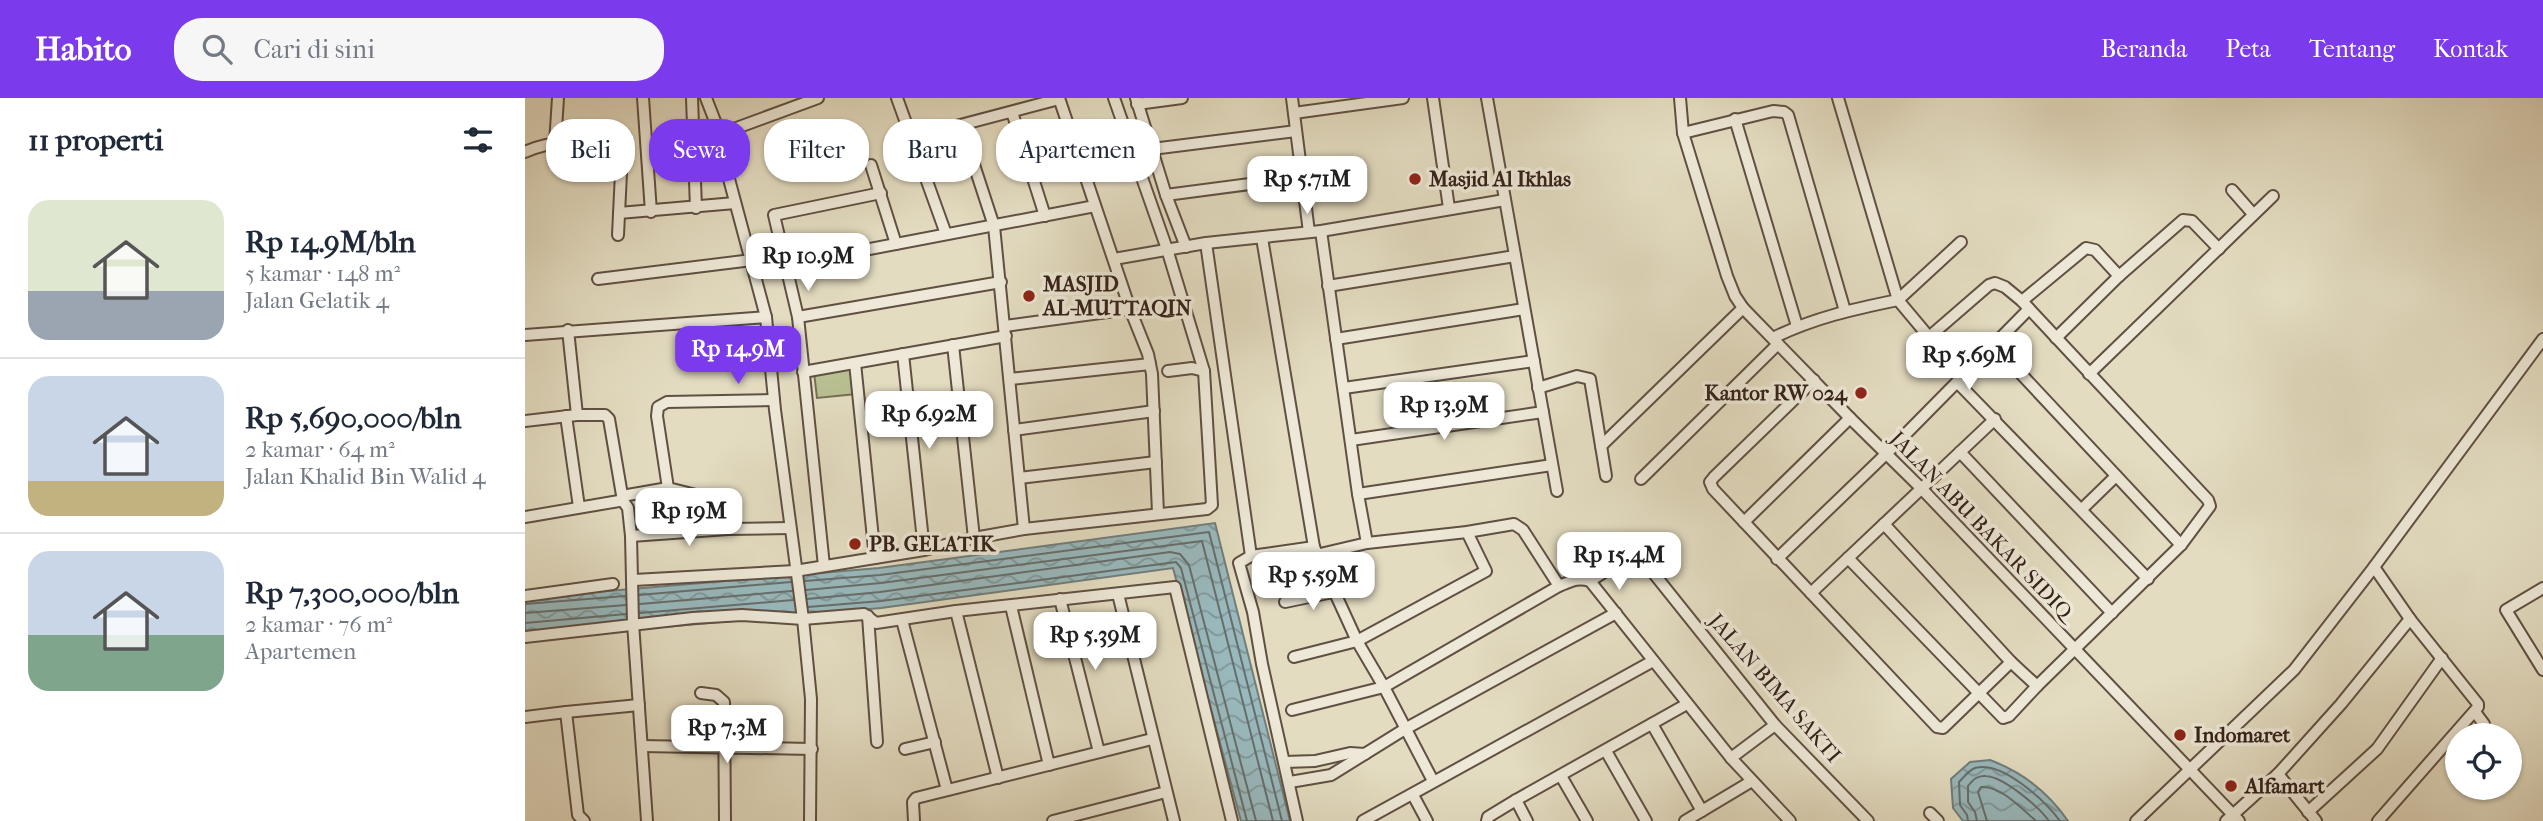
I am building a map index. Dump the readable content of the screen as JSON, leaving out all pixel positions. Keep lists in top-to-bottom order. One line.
{"streets":{"street":["JALAN ABU BAKAR SIDIQ","JALAN BIMA SAKTI"]},"places":["Masjid Al Ikhlas","MASJID AL-MUTTAQIN","Kantor RW 024","PB. GELATIK","Indomaret","Alfamart"],"page":{"header":"Habito","search":"Cari di sini","nav":["Beranda","Peta","Tentang","Kontak"],"heading":"11 properti","chip":["Beli","Sewa","Filter","Baru","Apartemen"],"price":["Rp 5.71M","Rp 10.9M","Rp 14.9M","Rp 5.69M","Rp 13.9M","Rp 6.92M","Rp 19M","Rp 15.4M","Rp 5.59M","Rp 5.39M","Rp 7.3M"],"list":[{"name":"Rp 14.9M/bln","note":"5 kamar · 148 m² · Jalan Gelatik 4"},{"name":"Rp 5,690,000/bln","note":"2 kamar · 64 m² · Jalan Khalid Bin Walid 4"},{"name":"Rp 7,300,000/bln","note":"2 kamar · 76 m² · Apartemen"}]}}
